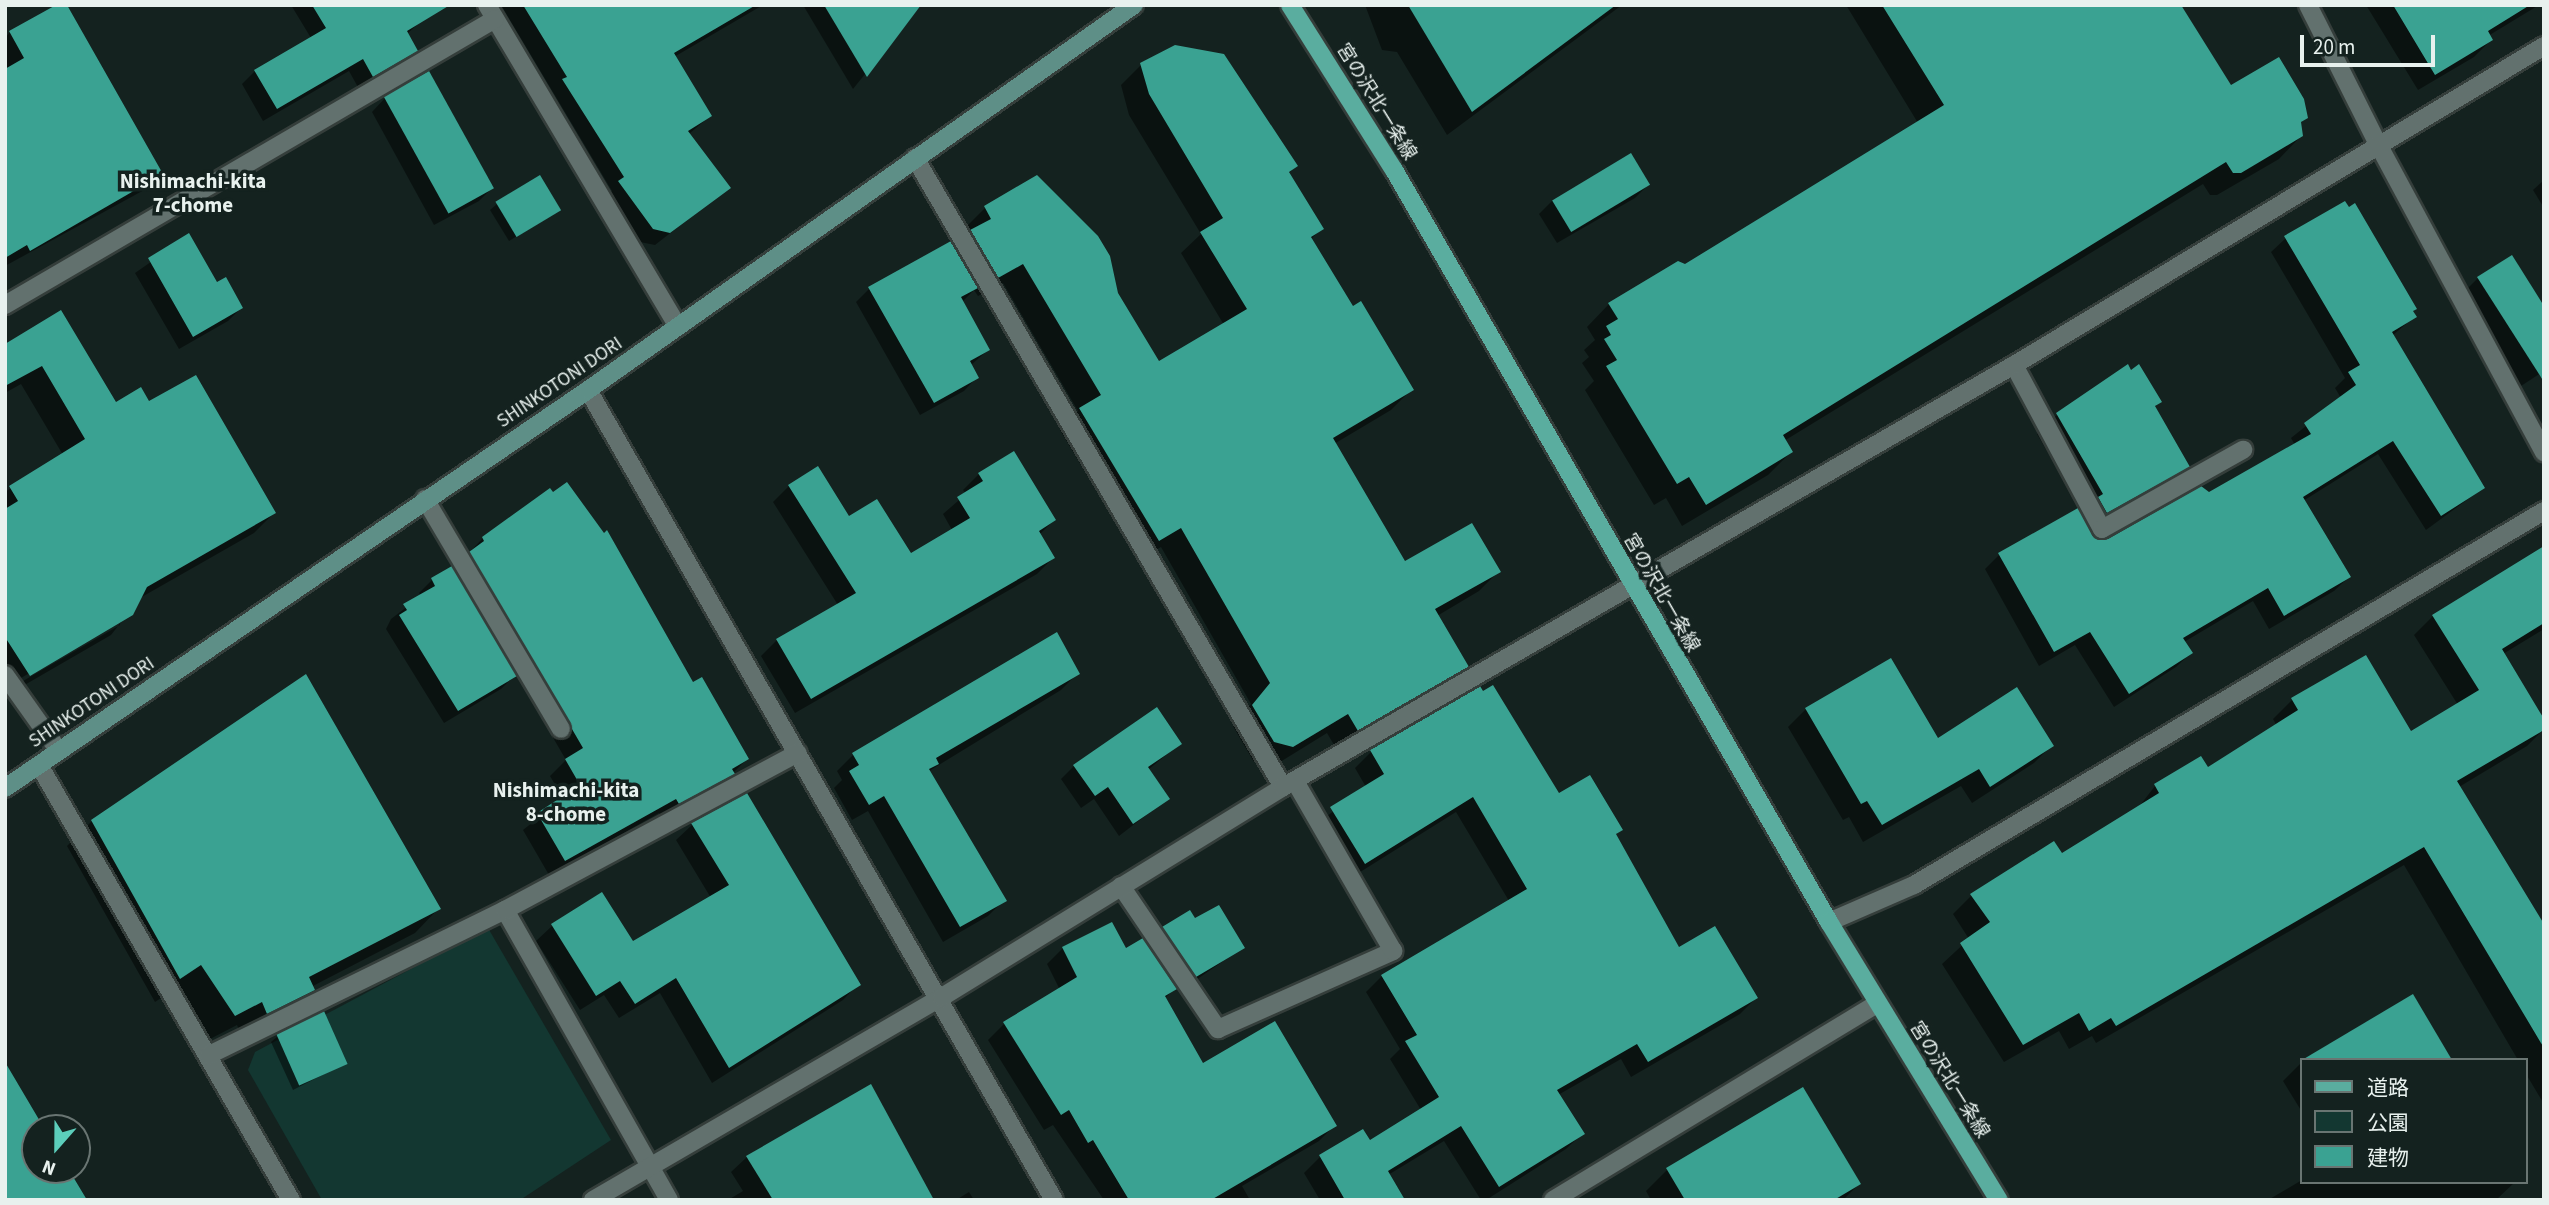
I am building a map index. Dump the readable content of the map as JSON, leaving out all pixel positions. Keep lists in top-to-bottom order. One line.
{"streets":{"main road":["宮の沢北一条線"],"street":["SHINKOTONI DORI"]},"districts":["Nishimachi-kita 7-chome","Nishimachi-kita 8-chome"],"legend":["道路","公園","建物"],"scale_bar":"20 m","north":"bottom"}
